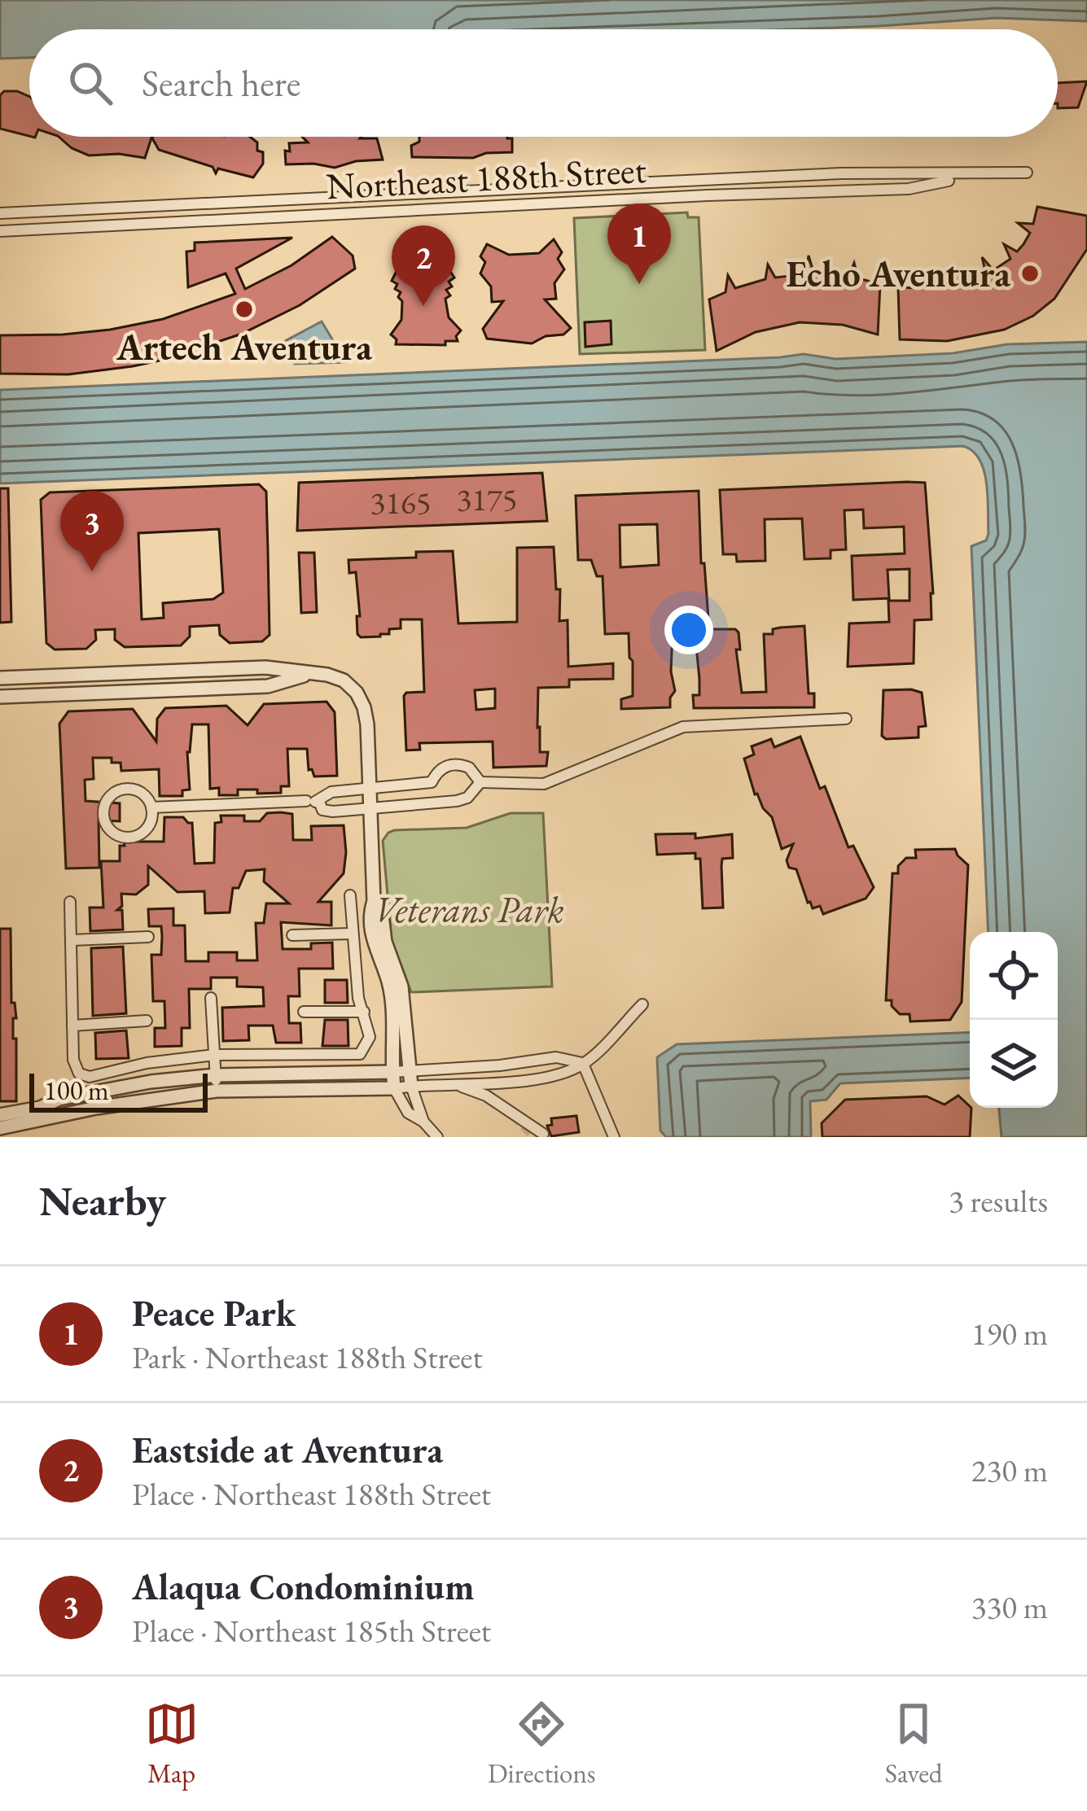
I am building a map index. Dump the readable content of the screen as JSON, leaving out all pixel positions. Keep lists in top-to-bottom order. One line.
{"streets":{"street":["Northeast 188th Street"]},"parks":["Veterans Park"],"places":["Echo Aventura","Artech Aventura"],"house_numbers":["3175","3165"],"scale_bar":"100 m","page":{"search":"Search here","pins":["1","2","3"],"scale":"100 m","heading":["Nearby","3 results"],"list":[{"mark":"1","name":"Peace Park","note":"Park · Northeast 188th Street","value":"190 m"},{"mark":"2","name":"Eastside at Aventura","note":"Place · Northeast 188th Street","value":"230 m"},{"mark":"3","name":"Alaqua Condominium","note":"Place · Northeast 185th Street","value":"330 m"}],"nav":["Map","Directions","Saved"]}}
